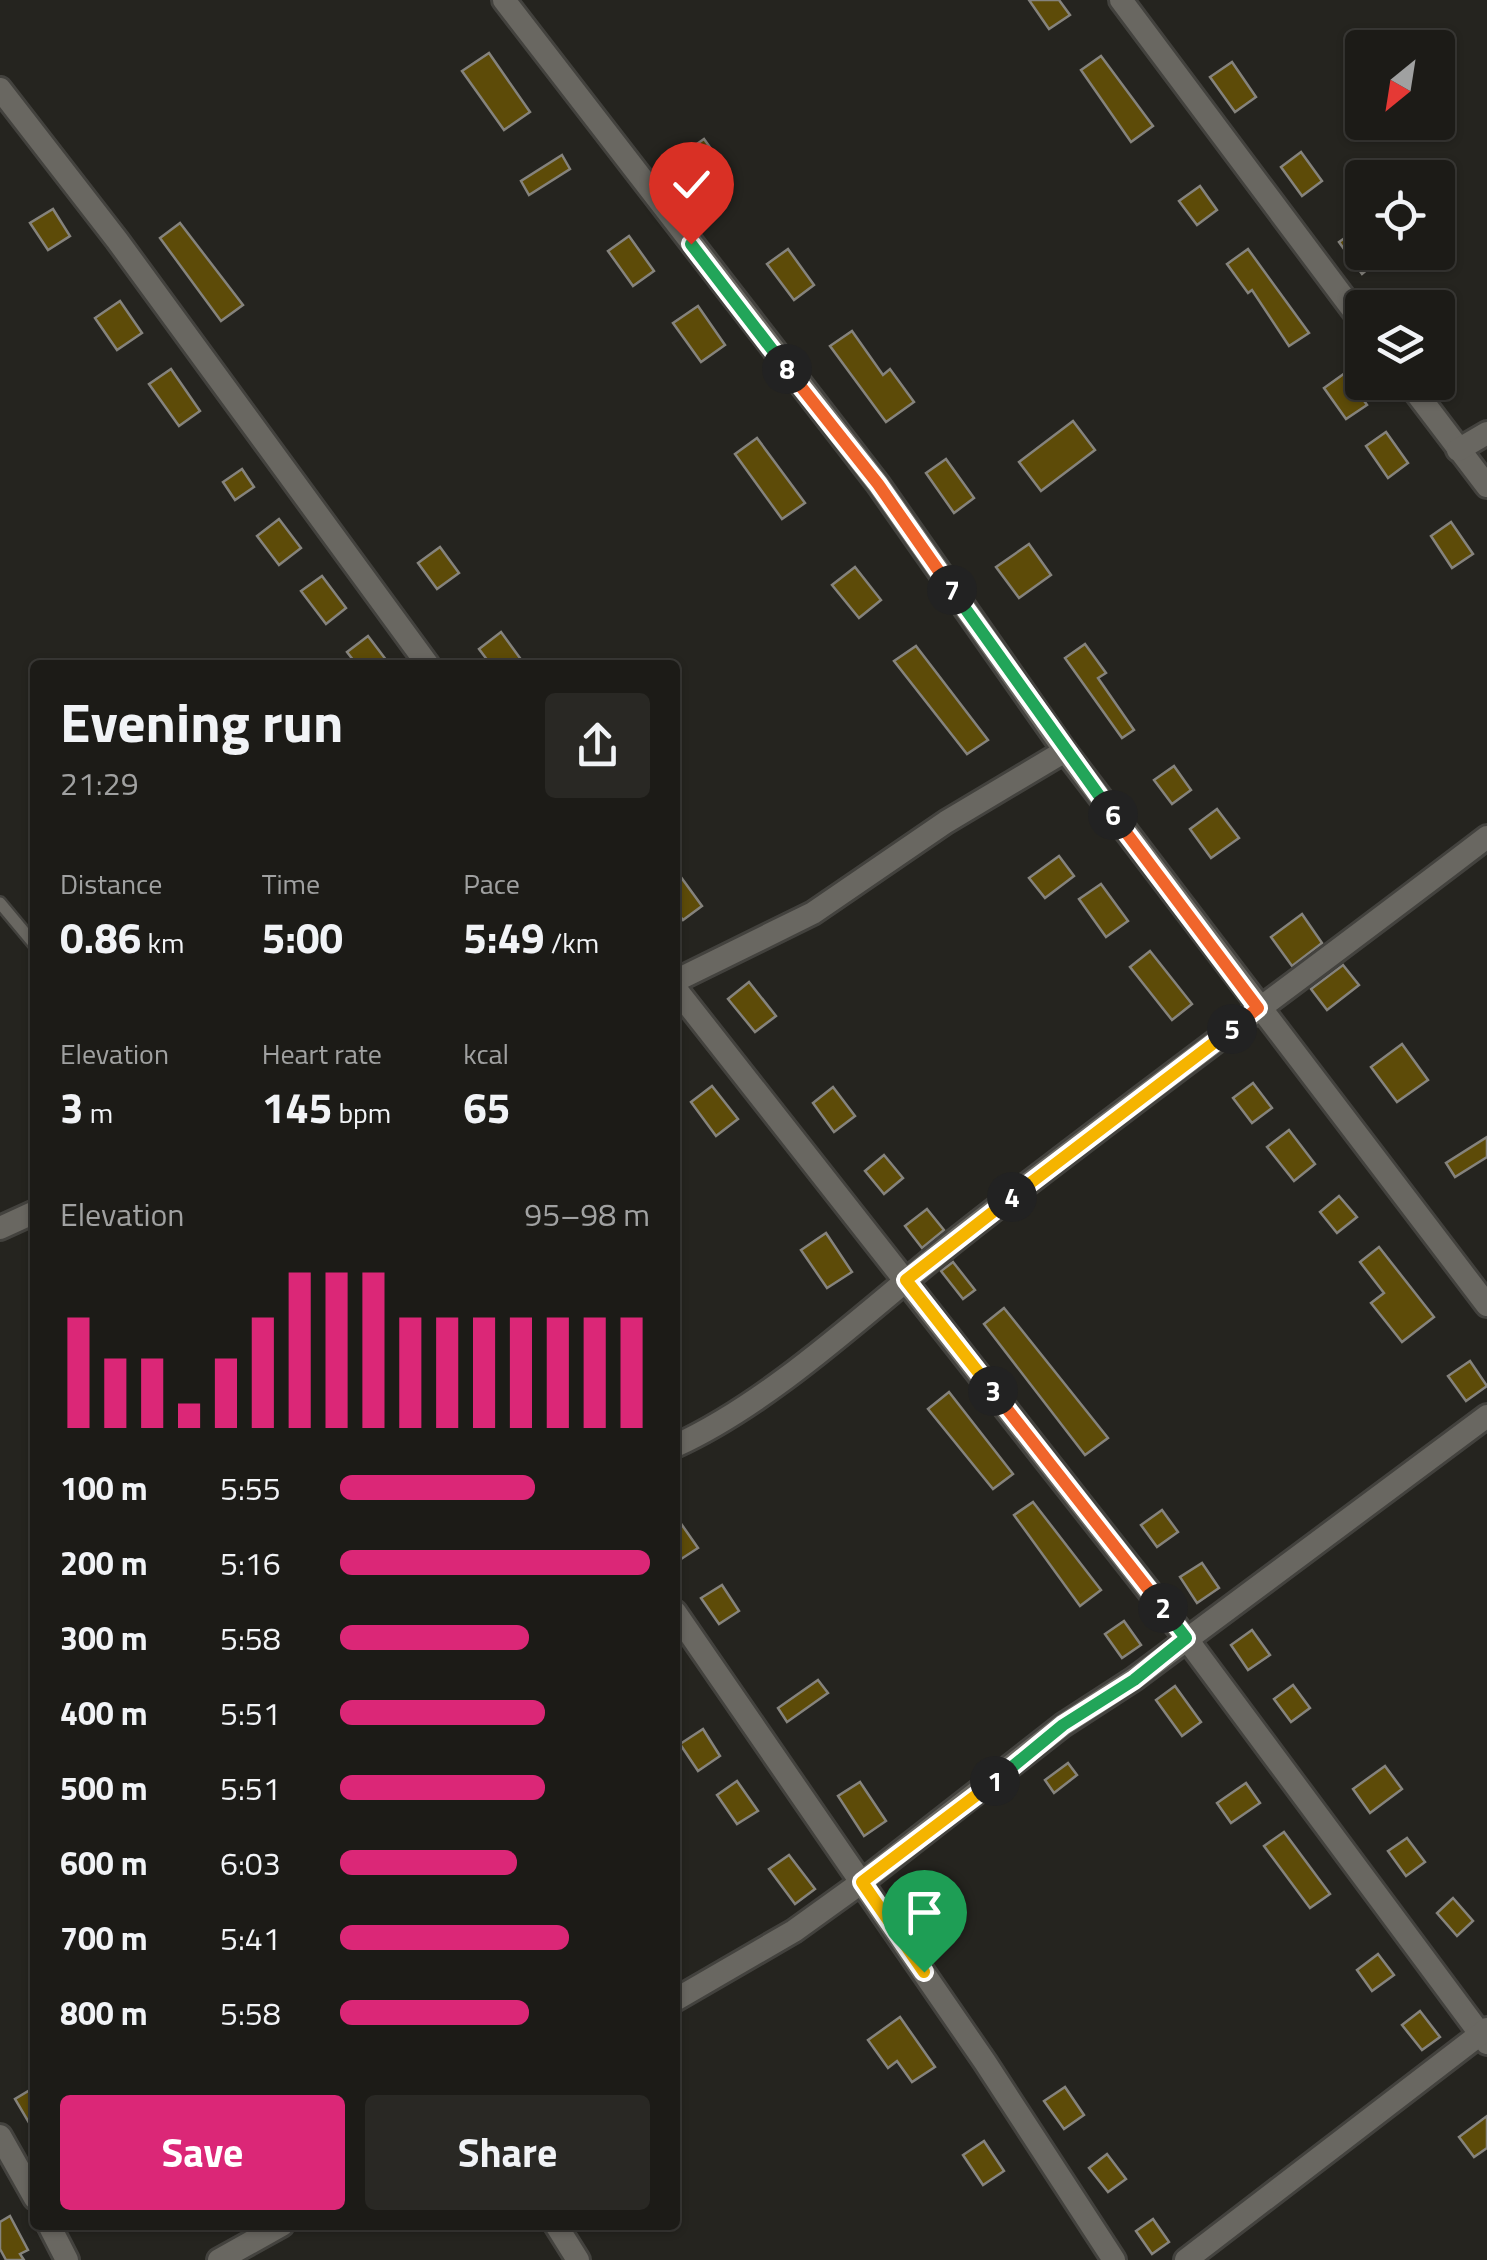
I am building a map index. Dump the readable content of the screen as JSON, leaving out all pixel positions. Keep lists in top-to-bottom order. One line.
{"north":"bottom left","page":{"pins":["8","7","6","5","4","3","2","1"],"heading":["Evening run","21:29"],"stats":[["Distance","0.86 km"],["Time","5:00"],["Pace","5:49 /km"],["Elevation","3 m"],["Heart rate","145 bpm"],["kcal","65"]],"chart":["Elevation","95–98 m"],"list":[{"name":"100 m","note":"5:55"},{"name":"200 m","note":"5:16"},{"name":"300 m","note":"5:58"},{"name":"400 m","note":"5:51"},{"name":"500 m","note":"5:51"},{"name":"600 m","note":"6:03"},{"name":"700 m","note":"5:41"},{"name":"800 m","note":"5:58"}],"buttons":["Save","Share"]}}
